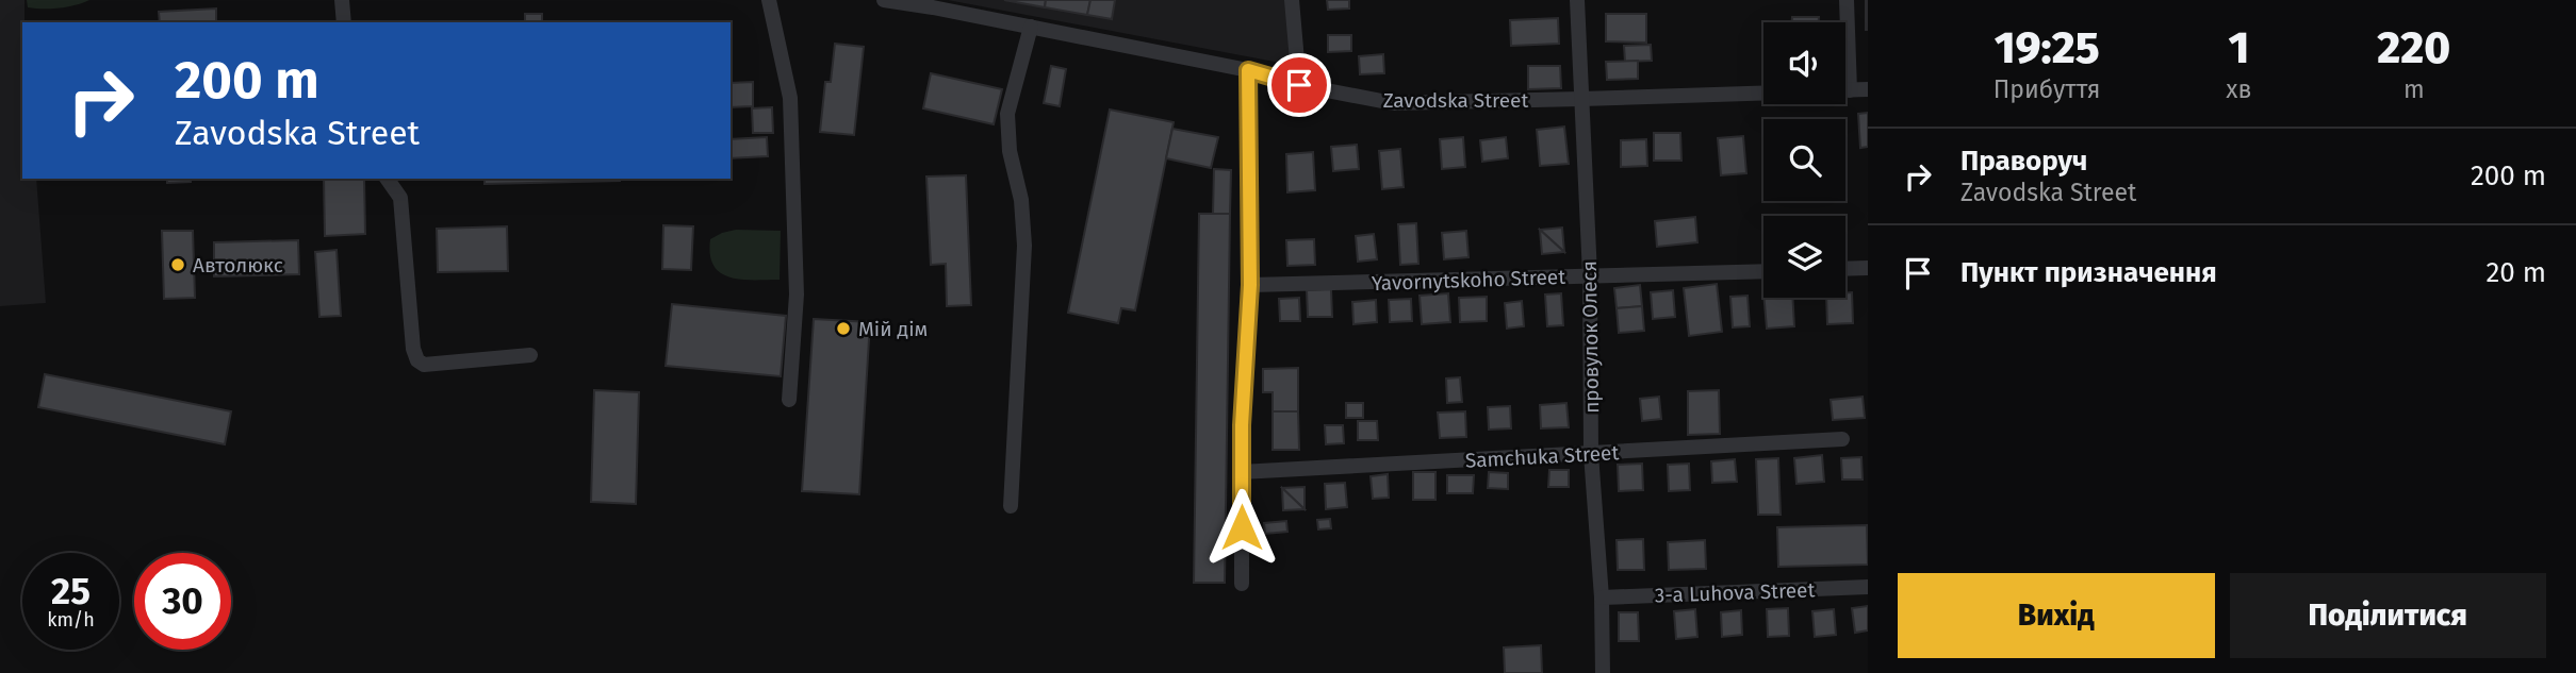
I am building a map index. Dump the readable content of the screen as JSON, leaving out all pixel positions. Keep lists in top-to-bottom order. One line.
{"streets":{"street":["Zavodska Street","Yavornytskoho Street","провулок Олеся","Samchuka Street","3-a Luhova Street"]},"crossings":[["Zavodska Street","провулок Олеся"],["Yavornytskoho Street","провулок Олеся"],["провулок Олеся","Samchuka Street"],["провулок Олеся","3-a Luhova Street"]],"places":["Автолюкс","Мій дім"],"page":{"eta":["19:25","Прибуття","1","хв","220","m"],"turn":["200 m","Zavodska Street"],"list":[{"name":"Праворуч","note":"Zavodska Street","value":"200 m"},{"name":"Пункт призначення","value":"20 m"}],"speed":"25 km/h","limit":"30","buttons":["Вихід","Поділитися"]}}
